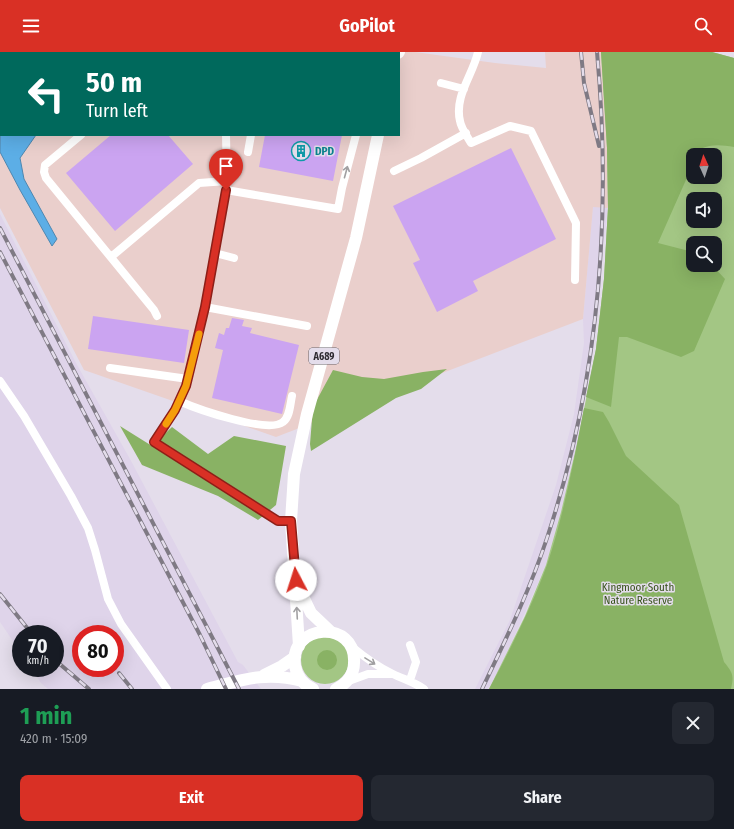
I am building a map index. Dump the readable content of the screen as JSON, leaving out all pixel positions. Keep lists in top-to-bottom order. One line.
{"streets":{"highway":["A689"]},"parks":["Kingmoor South Nature Reserve"],"places":{"building":["DPD"]},"north":"top","page":{"header":"GoPilot","turn":["50 m","Turn left"],"speed":"70 km/h","limit":"80","heading":["1 min","420 m · 15:09"],"buttons":["Exit","Share"]}}
